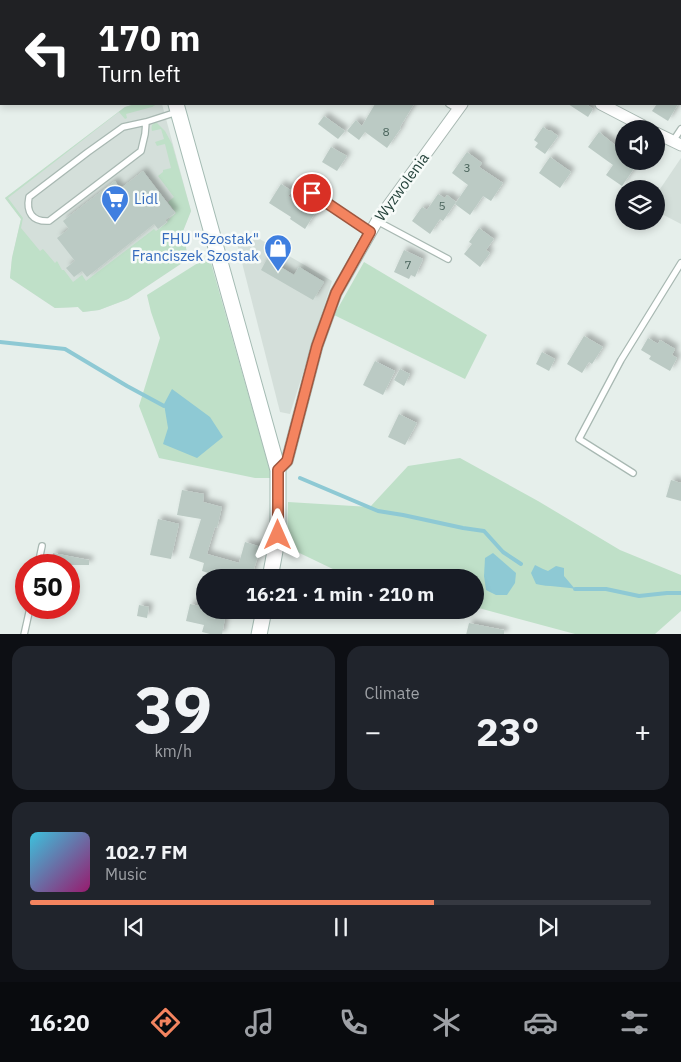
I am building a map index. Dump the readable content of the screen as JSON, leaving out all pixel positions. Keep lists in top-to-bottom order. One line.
{"streets":{"street":["Wyzwolenia"]},"places":{"supermarket":["Lidl"],"shop":["FHU \"Szostak\" Franciszek Szostak"]},"house_numbers":["8","3","5","7"],"page":{"turn":["170 m","Turn left"],"limit":"50","trip":"16:21 · 1 min · 210 m","tile":[["39","km/h"],"Climate"],"heat":["−","23°","+"],"song":["102.7 FM","Music"],"tabs":"16:20"}}
